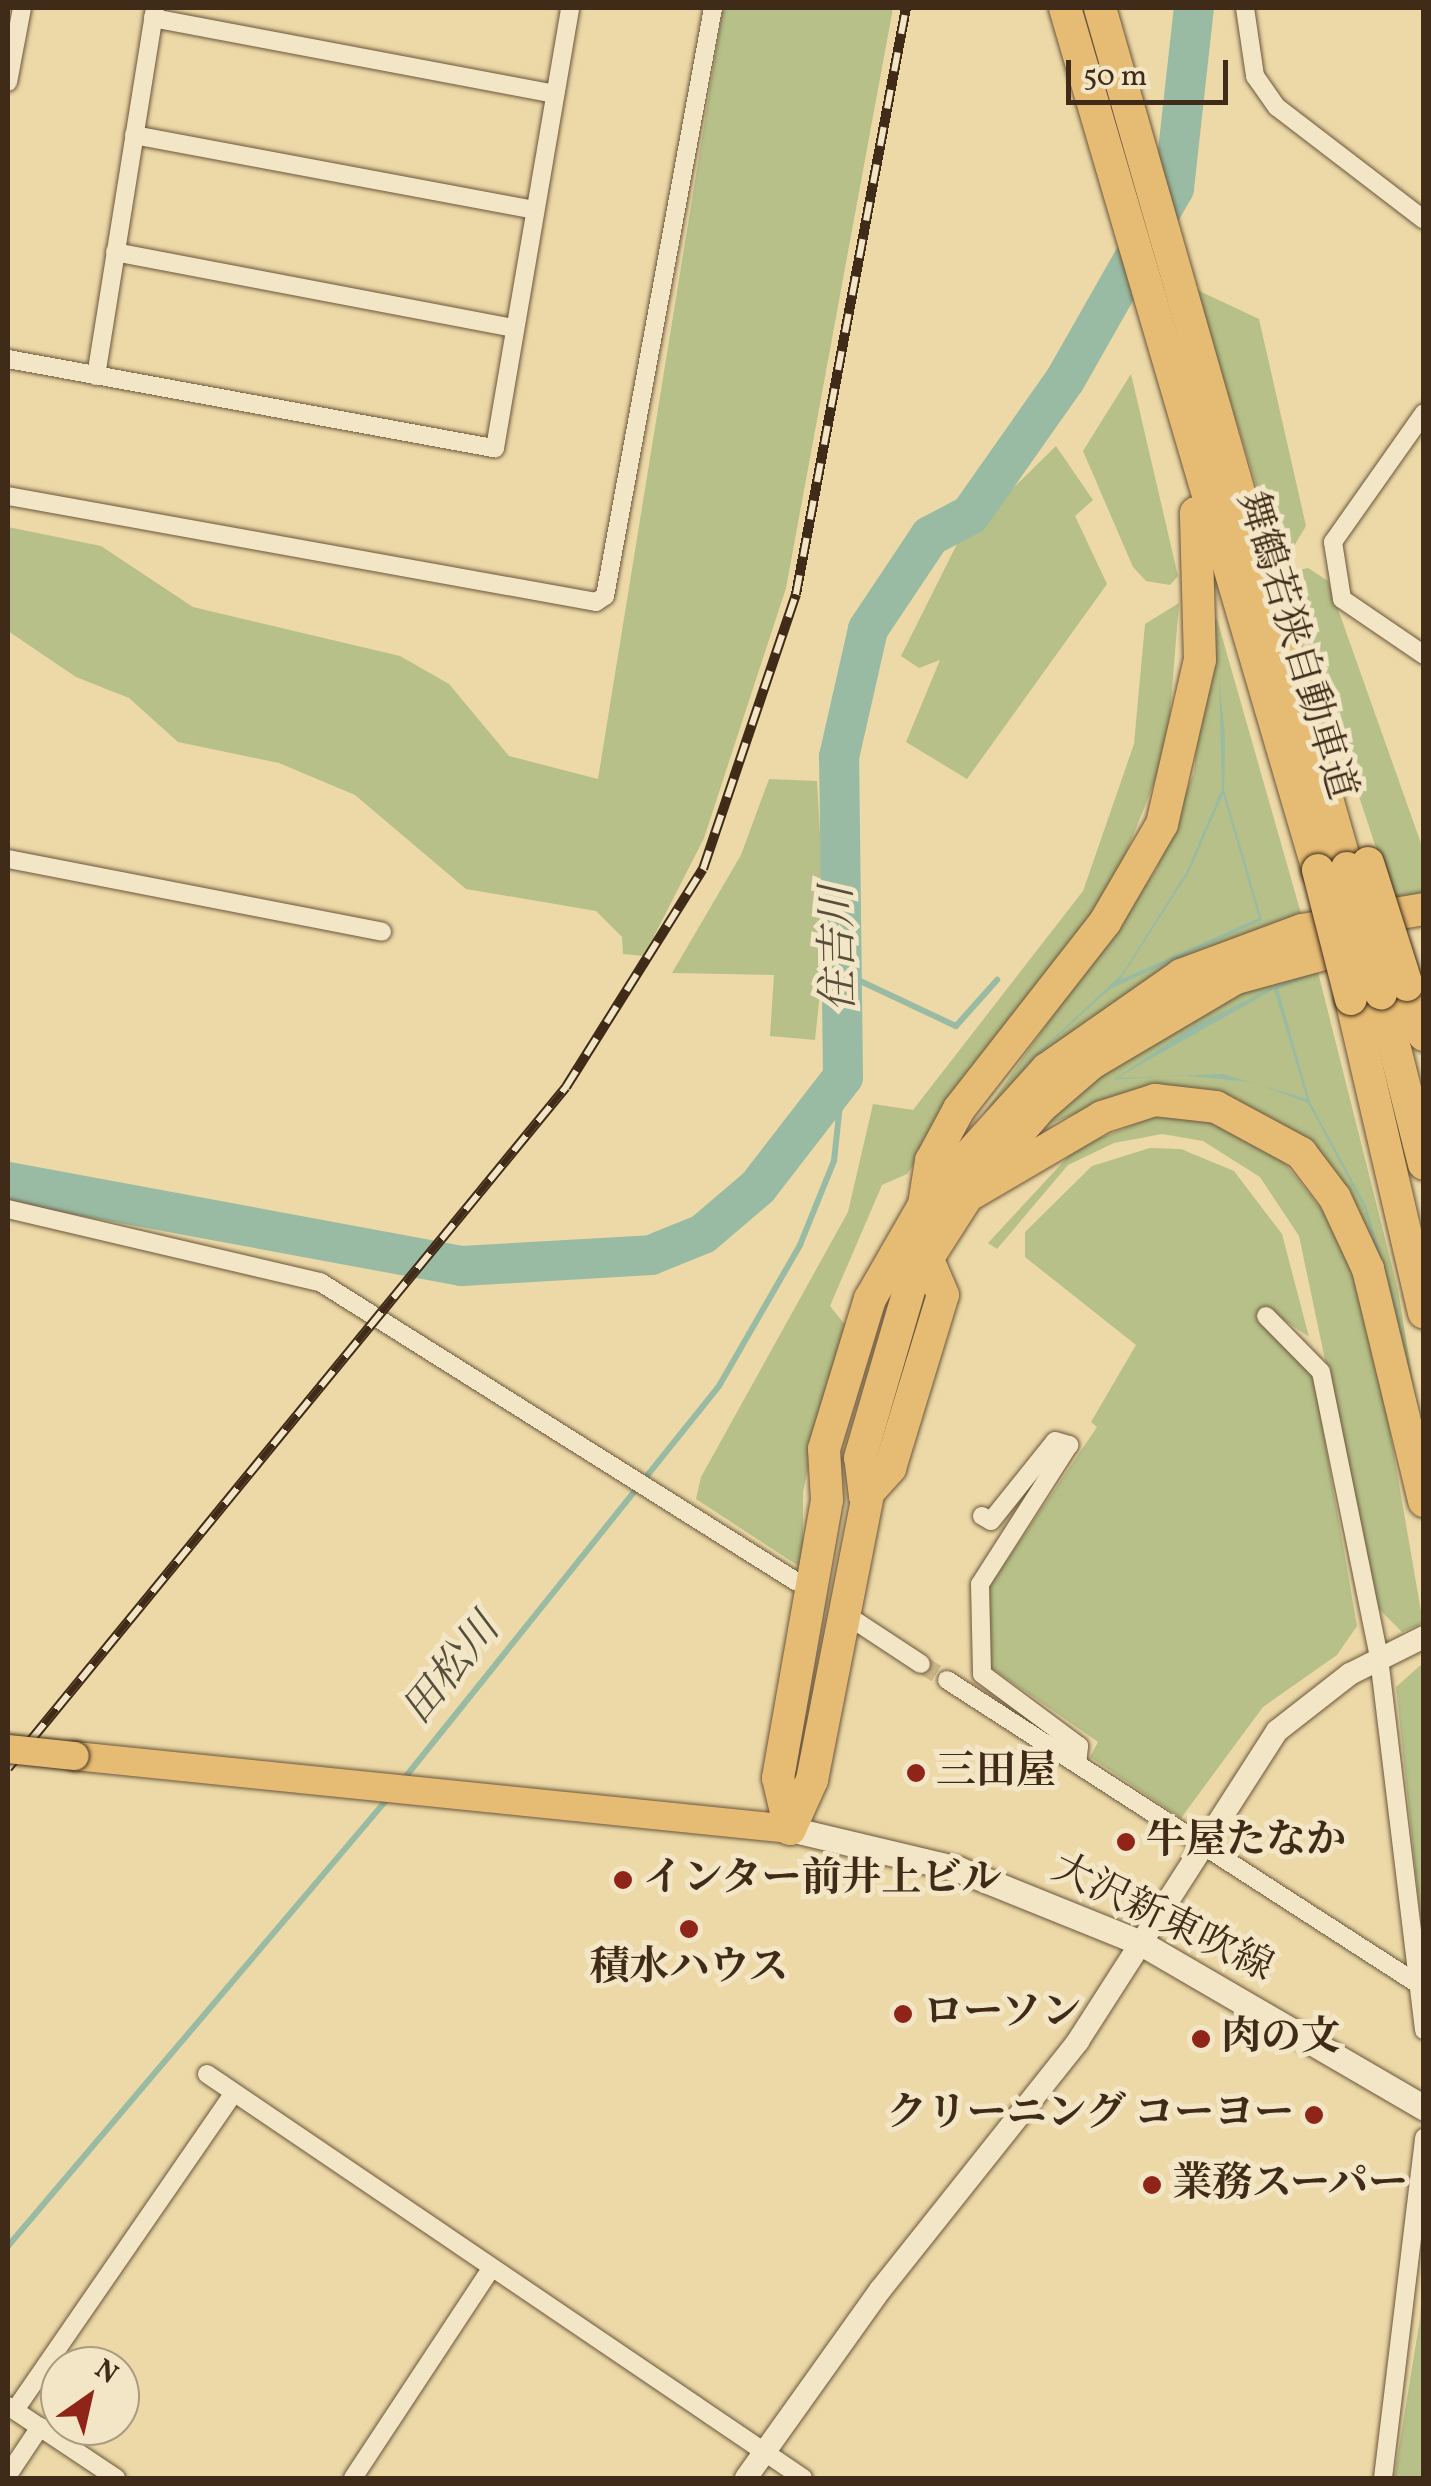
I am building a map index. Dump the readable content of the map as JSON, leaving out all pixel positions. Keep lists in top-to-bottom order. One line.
{"streets":{"highway":["舞鶴若狭自動車道"],"main road":["大沢新東吹線"]},"water":["住吉川","田松川"],"places":["三田屋","牛屋たなか","インター前井上ビル","積水ハウス","ローソン","肉の文","クリーニング コーヨー","業務スーパー"],"scale_bar":"50 m","north":"top right"}
